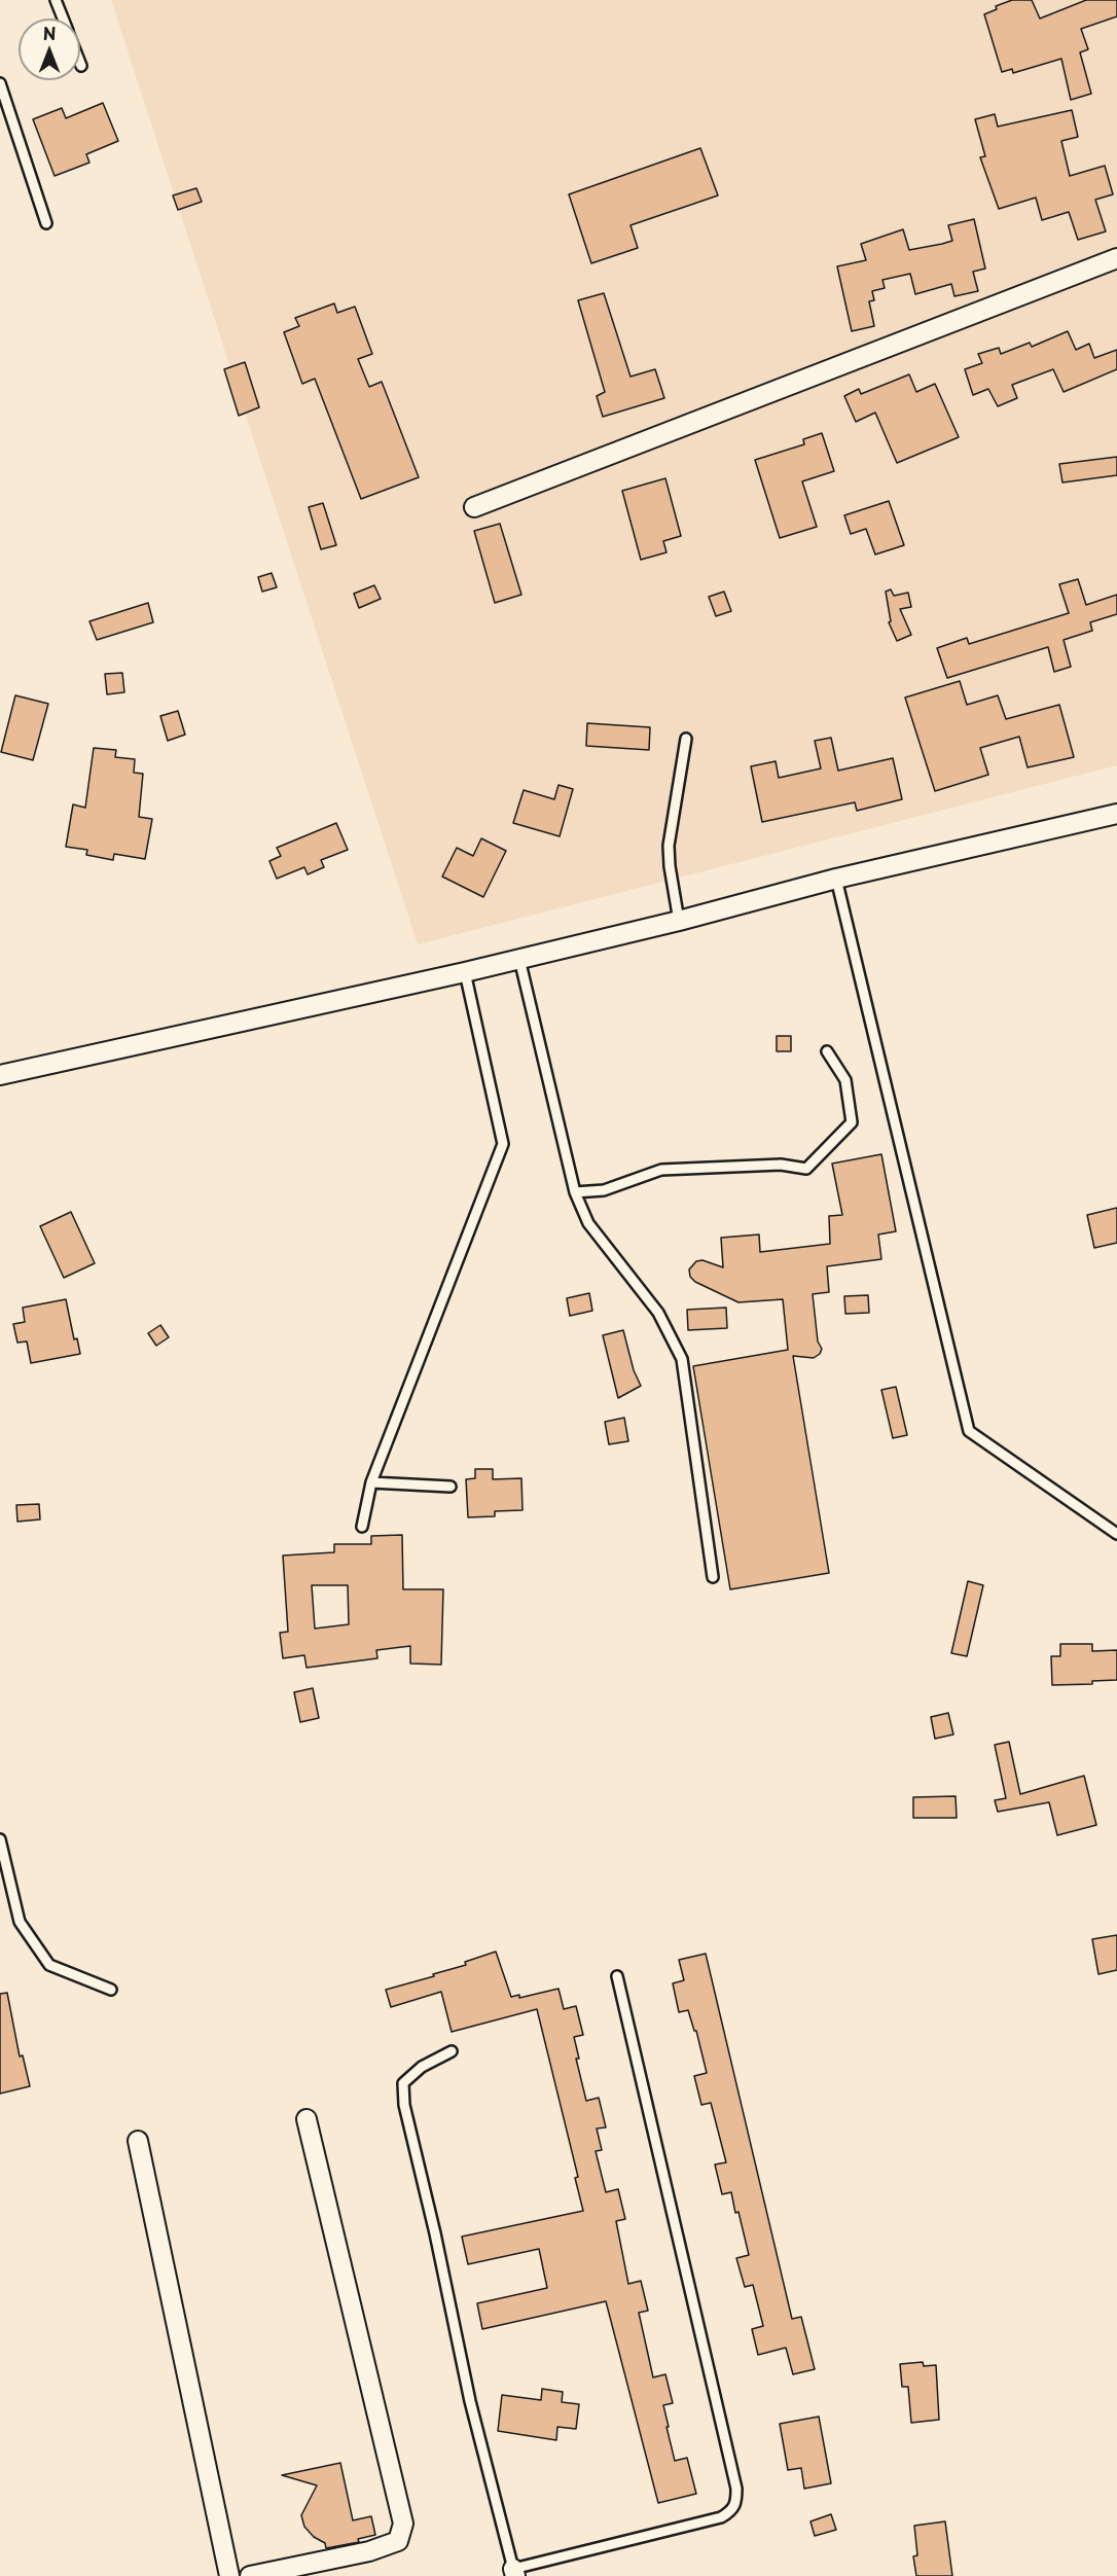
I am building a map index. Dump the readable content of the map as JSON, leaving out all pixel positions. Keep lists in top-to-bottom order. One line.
{"north":"top"}
